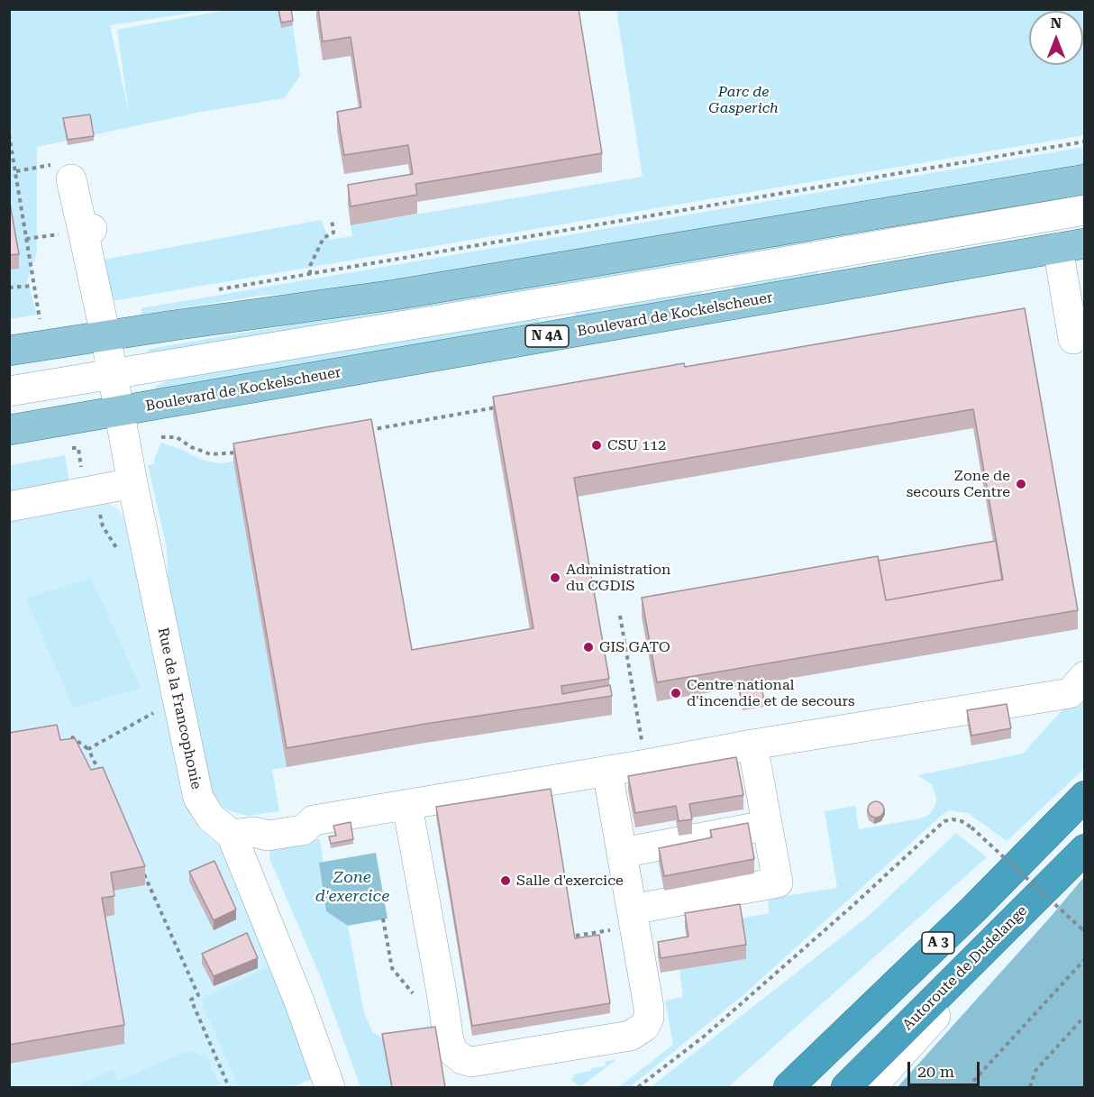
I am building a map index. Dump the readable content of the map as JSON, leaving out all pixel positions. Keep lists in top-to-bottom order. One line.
{"streets":{"highway":["A 3","Autoroute de Dudelange"],"main road":["Boulevard de Kockelscheuer","N 4A"],"street":["Rue de la Francophonie"]},"crossings":[["Boulevard de Kockelscheuer","Rue de la Francophonie"]],"water":["Zone d'exercice"],"parks":["Parc de Gasperich"],"places":["CSU 112","Zone de secours Centre","Administration du CGDIS","GIS GATO","Centre national d'incendie et de secours","Salle d'exercice"],"scale_bar":"20 m","north":"top"}
